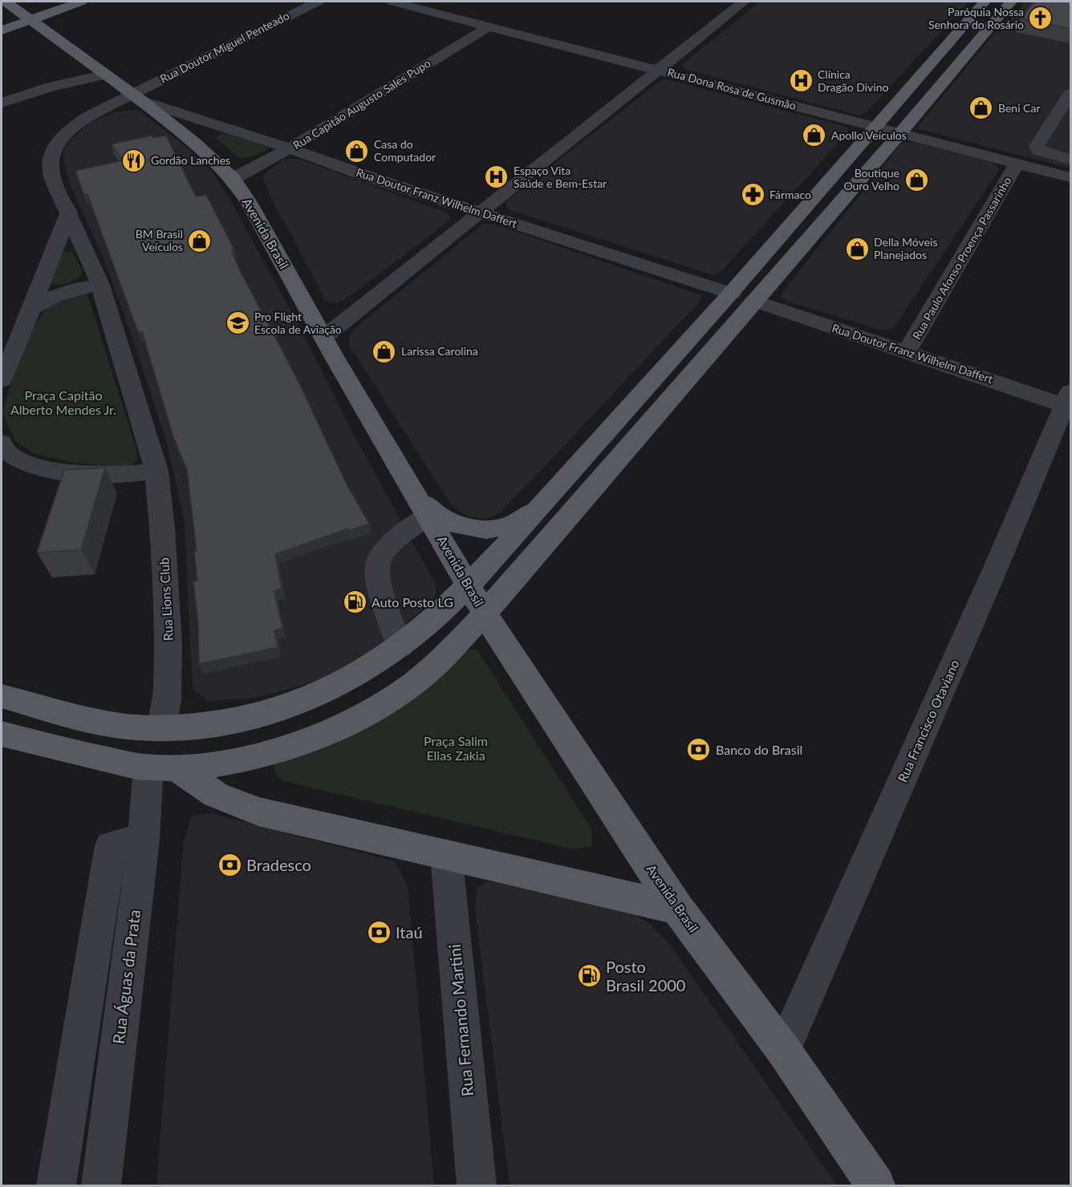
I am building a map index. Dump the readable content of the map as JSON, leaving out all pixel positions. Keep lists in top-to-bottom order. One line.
{"streets":{"main road":["Avenida Brasil"],"street":["Rua Doutor Miguel Penteado","Rua Dona Rosa de Gusmão","Rua Capitão Augusto Sales Pupo","Rua Doutor Franz Wilhelm Daffert","Rua Paulo Afonso Proença Passarinho","Rua Lions Club","Rua Francisco Otaviano","Rua Águas da Prata","Rua Fernando Martini"]},"crossings":[["Rua Doutor Miguel Penteado","Rua Doutor Franz Wilhelm Daffert"],["Rua Doutor Miguel Penteado","Avenida Brasil"],["Rua Doutor Miguel Penteado","Rua Lions Club"],["Rua Dona Rosa de Gusmão","Rua Capitão Augusto Sales Pupo"],["Rua Dona Rosa de Gusmão","Rua Paulo Afonso Proença Passarinho"],["Rua Capitão Augusto Sales Pupo","Rua Doutor Franz Wilhelm Daffert"],["Rua Capitão Augusto Sales Pupo","Avenida Brasil"],["Rua Doutor Franz Wilhelm Daffert","Avenida Brasil"],["Rua Doutor Franz Wilhelm Daffert","Rua Paulo Afonso Proença Passarinho"],["Rua Doutor Franz Wilhelm Daffert","Rua Lions Club"],["Rua Doutor Franz Wilhelm Daffert","Rua Francisco Otaviano"],["Avenida Brasil","Rua Lions Club"],["Avenida Brasil","Rua Francisco Otaviano"]],"parks":["Praça Capitão Alberto Mendes Jr.","Praça Salim Elias Zakia"],"places":{"church":["Paróquia Nossa Senhora do Rosário"],"hospital":["Clínica Dragão Divino","Espaço Vita Saúde e Bem-Estar"],"shop":["Beni Car","Apollo Veículos","Casa do Computador","Boutique Ouro Velho","BM Brasil Veículos","Della Móveis Planejados","Larissa Carolina"],"restaurant":["Gordão Lanches"],"pharmacy":["Fármaco"],"school or university":["Pro Flight Escola de Aviação"],"fuel station":["Auto Posto LG","Posto Brasil 2000"],"bank":["Banco do Brasil","Bradesco","Itaú"]}}
